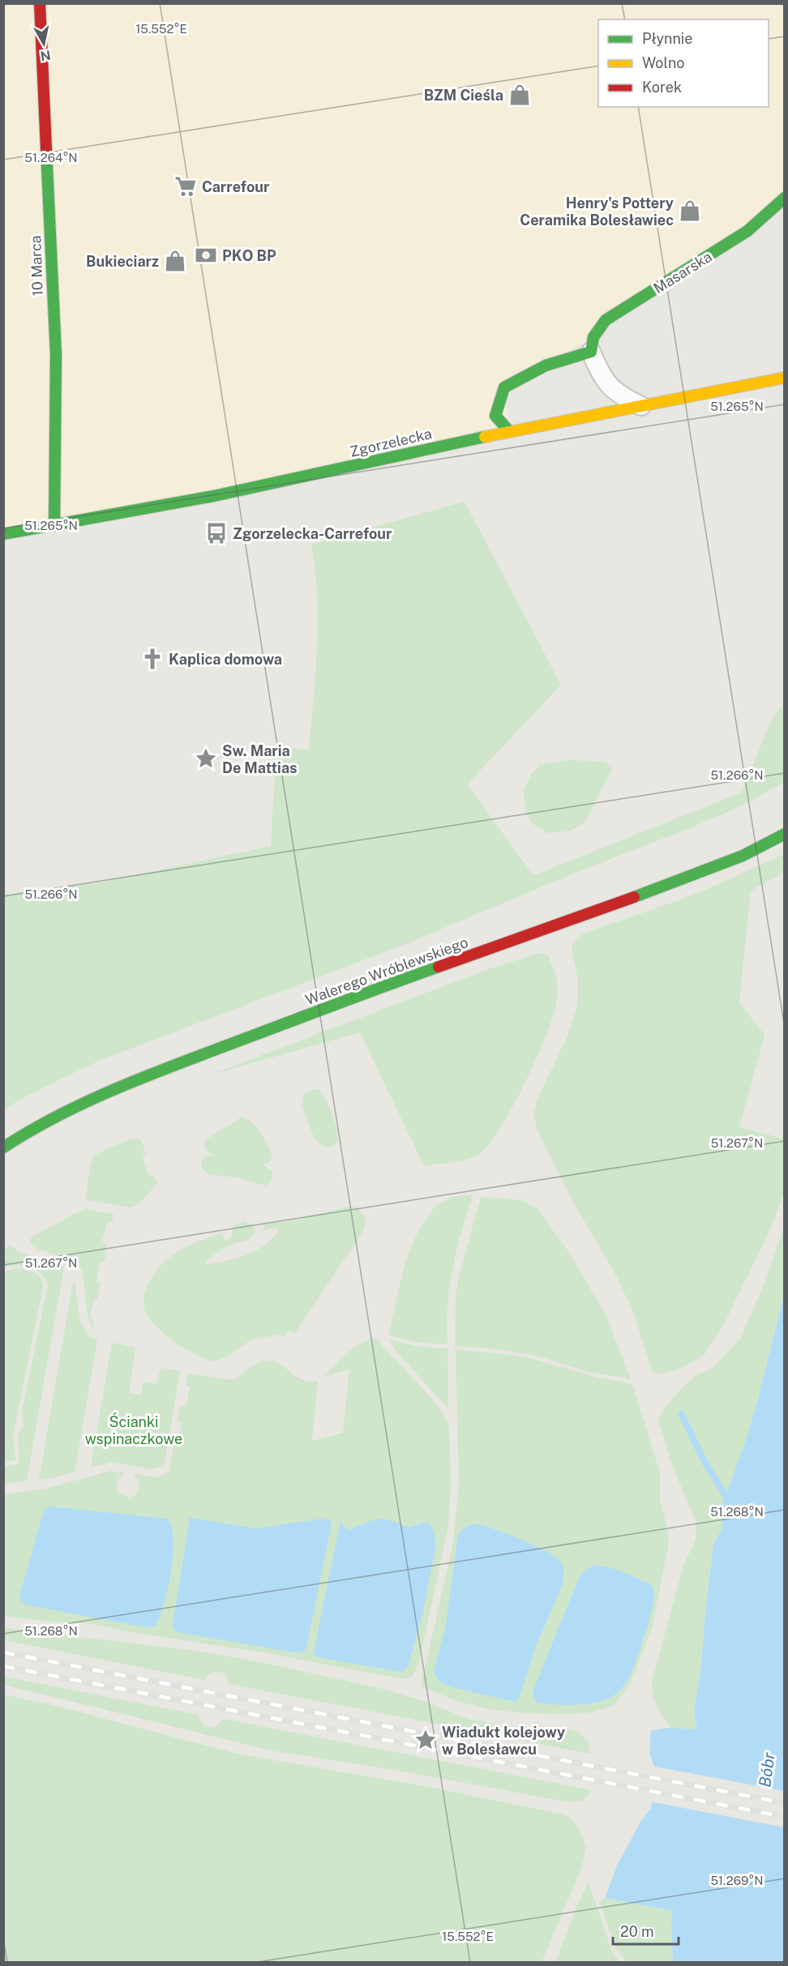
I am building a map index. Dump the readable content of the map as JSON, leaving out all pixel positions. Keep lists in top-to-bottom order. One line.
{"streets":{"street":["10 Marca","Masarska","Zgorzelecka","Walerego Wróblewskiego"]},"crossings":[["10 Marca","Zgorzelecka"]],"water":["Bóbr"],"parks":["Ścianki wspinaczkowe"],"places":{"shop":["BZM Cieśla","Henry's Pottery Ceramika Bolesławiec","Bukieciarz"],"supermarket":["Carrefour"],"bank":["PKO BP"],"bus stop":["Zgorzelecka-Carrefour"],"church":["Kaplica domowa"],"place":["Sw. Maria De Mattias","Wiadukt kolejowy w Bolesławcu"]},"legend":["Płynnie","Wolno","Korek"],"scale_bar":"20 m","north":"bottom","coordinates":["15.552°E","51.264°N","51.265°N","51.266°N","51.267°N","51.268°N","51.269°N"]}
